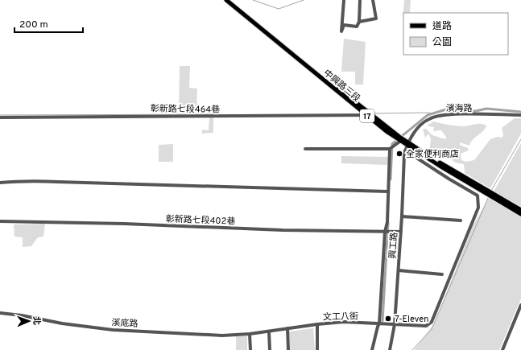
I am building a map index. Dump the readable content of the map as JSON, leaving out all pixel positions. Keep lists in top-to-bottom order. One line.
{"streets":{"main road":["中興路三段","17"],"street":["濱海路","彰新路七段464巷","彰新路七段402巷","興工路","文工八街","溪底路"]},"crossings":[["中興路三段","濱海路"],["中興路三段","彰新路七段464巷"],["中興路三段","興工路"],["濱海路","興工路"],["彰新路七段402巷","興工路"],["興工路","文工八街"],["文工八街","溪底路"]],"places":["全家便利商店","7-Eleven"],"legend":["道路","公園"],"scale_bar":"200 m","north":"right"}
